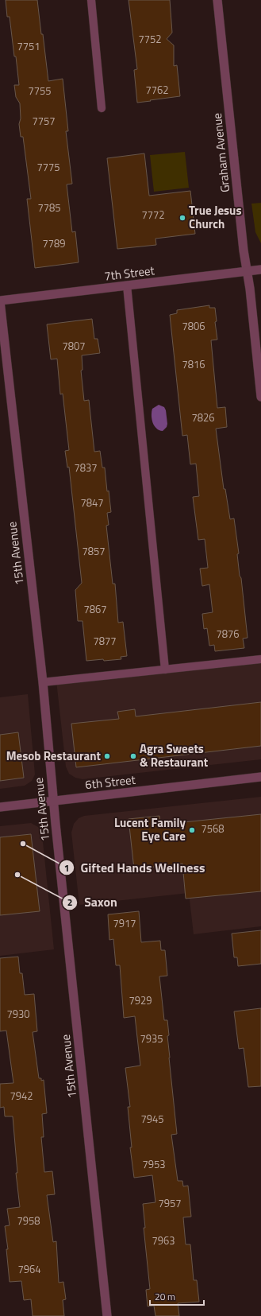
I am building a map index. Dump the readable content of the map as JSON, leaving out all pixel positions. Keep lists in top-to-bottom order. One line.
{"streets":{"street":["Graham Avenue","7th Street","15th Avenue","6th Street"]},"crossings":[["Graham Avenue","7th Street"],["7th Street","15th Avenue"],["15th Avenue","6th Street"]],"places":["True Jesus Church","Mesob Restaurant","Agra Sweets & Restaurant","Lucent Family Eye Care","Gifted Hands Wellness","Saxon"],"house_numbers":["7752","7751","7762","7755","7757","7775","7785","7772","7789","7806","7807","7816","7826","7837","7847","7857","7867","7876","7877","7568","7917","7929","7930","7935","7942","7945","7953","7957","7958","7963","7964"],"scale_bar":"20 m"}
